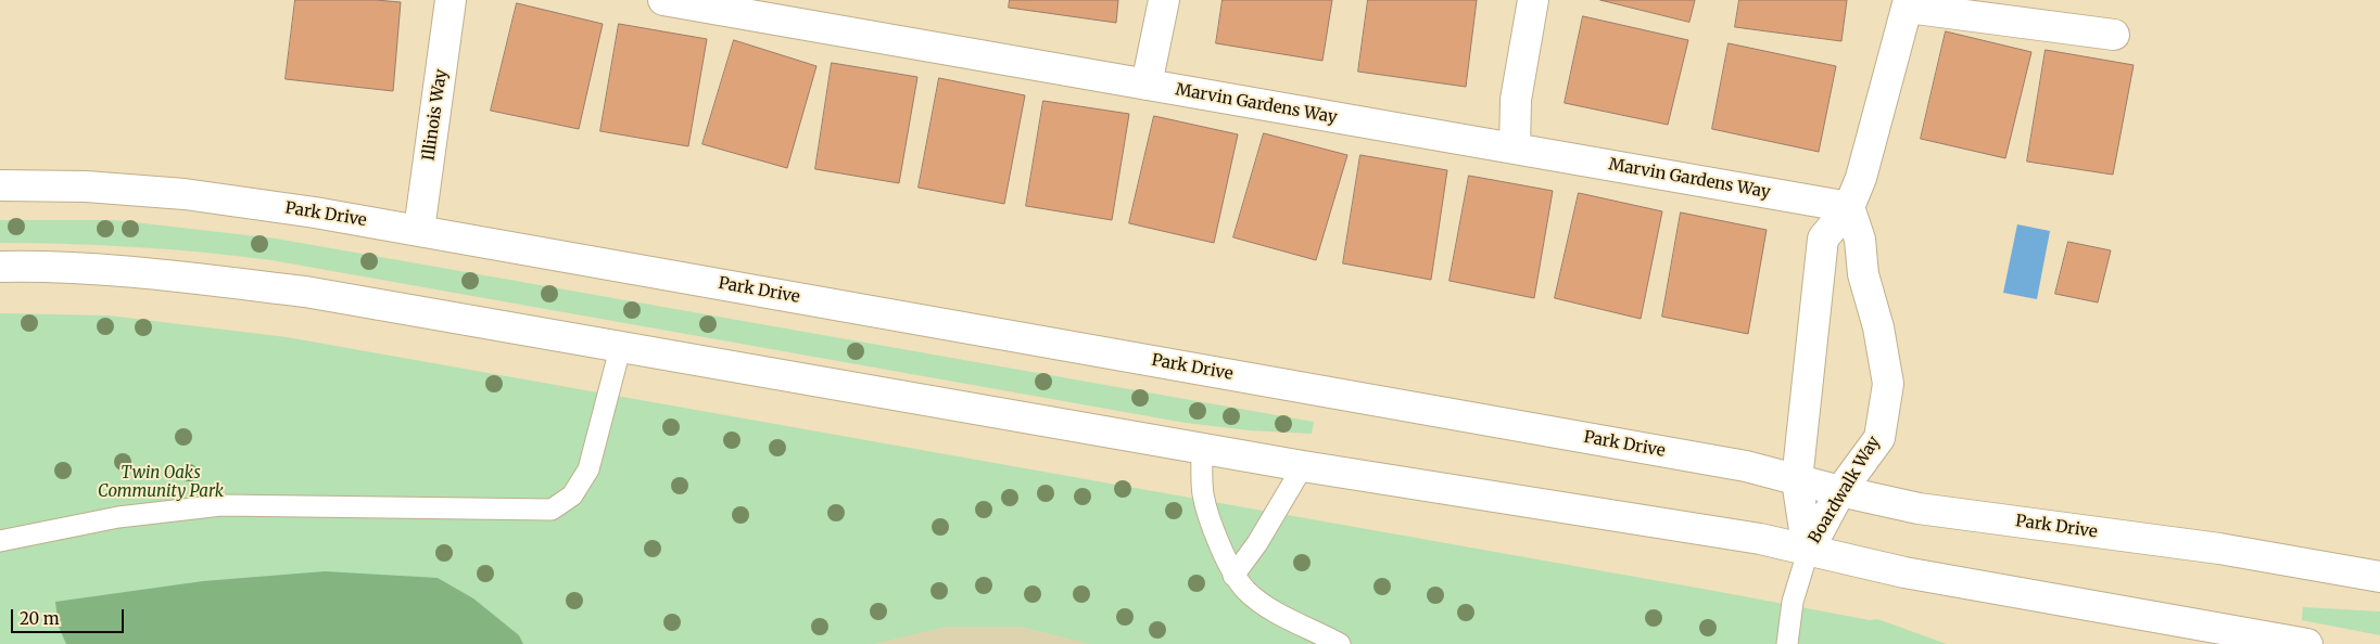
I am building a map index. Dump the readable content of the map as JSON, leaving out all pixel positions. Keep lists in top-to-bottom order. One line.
{"streets":{"main road":["Marvin Gardens Way","Illinois Way","Park Drive","Boardwalk Way"]},"crossings":[["Marvin Gardens Way","Boardwalk Way"],["Illinois Way","Park Drive"],["Park Drive","Boardwalk Way"]],"parks":["Twin Oaks Community Park"],"scale_bar":"20 m"}
